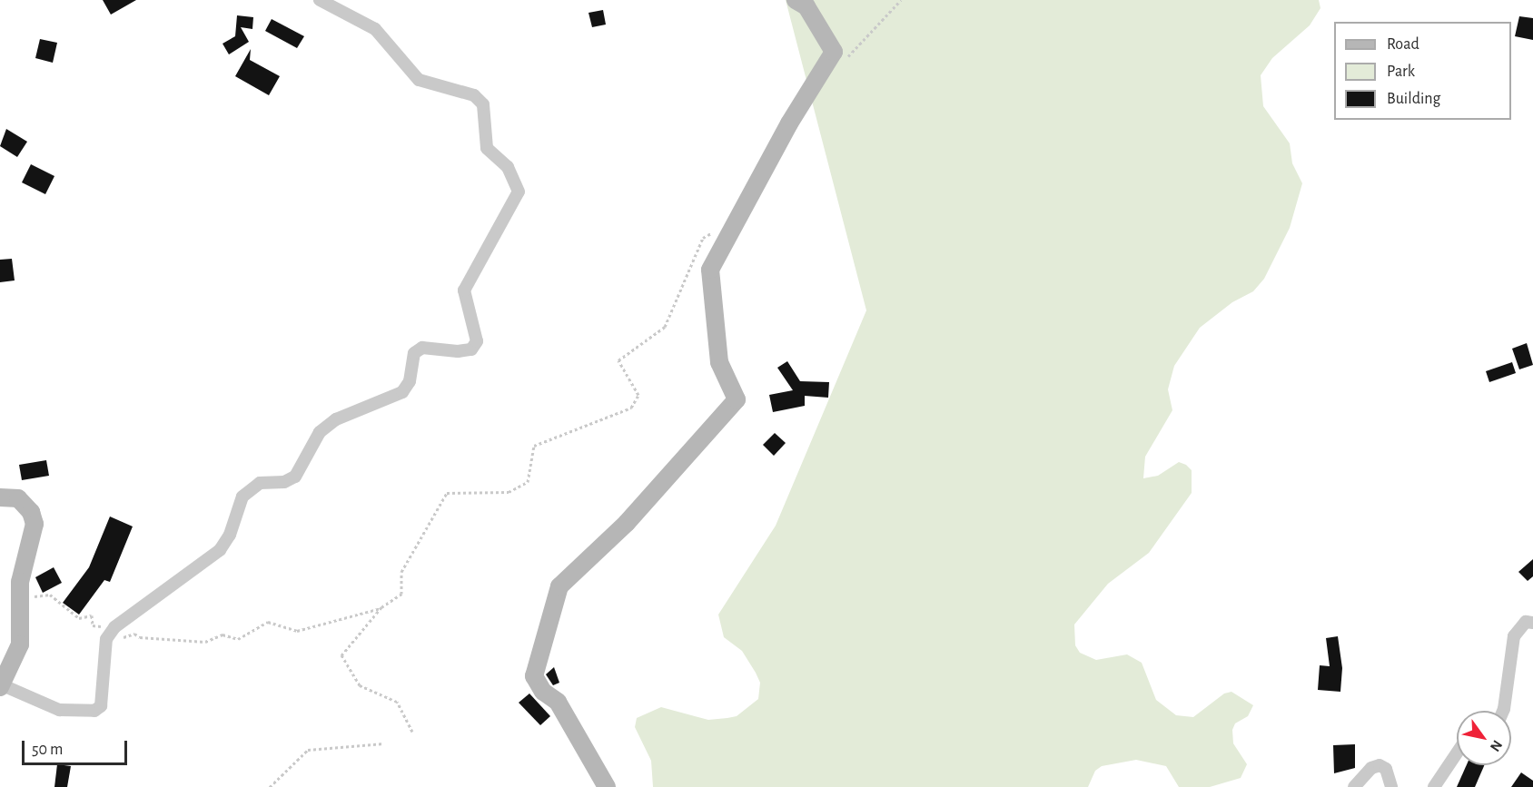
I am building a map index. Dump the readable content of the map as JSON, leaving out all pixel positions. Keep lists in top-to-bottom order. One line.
{"legend":["Road","Park","Building"],"scale_bar":"50 m","north":"bottom right"}
